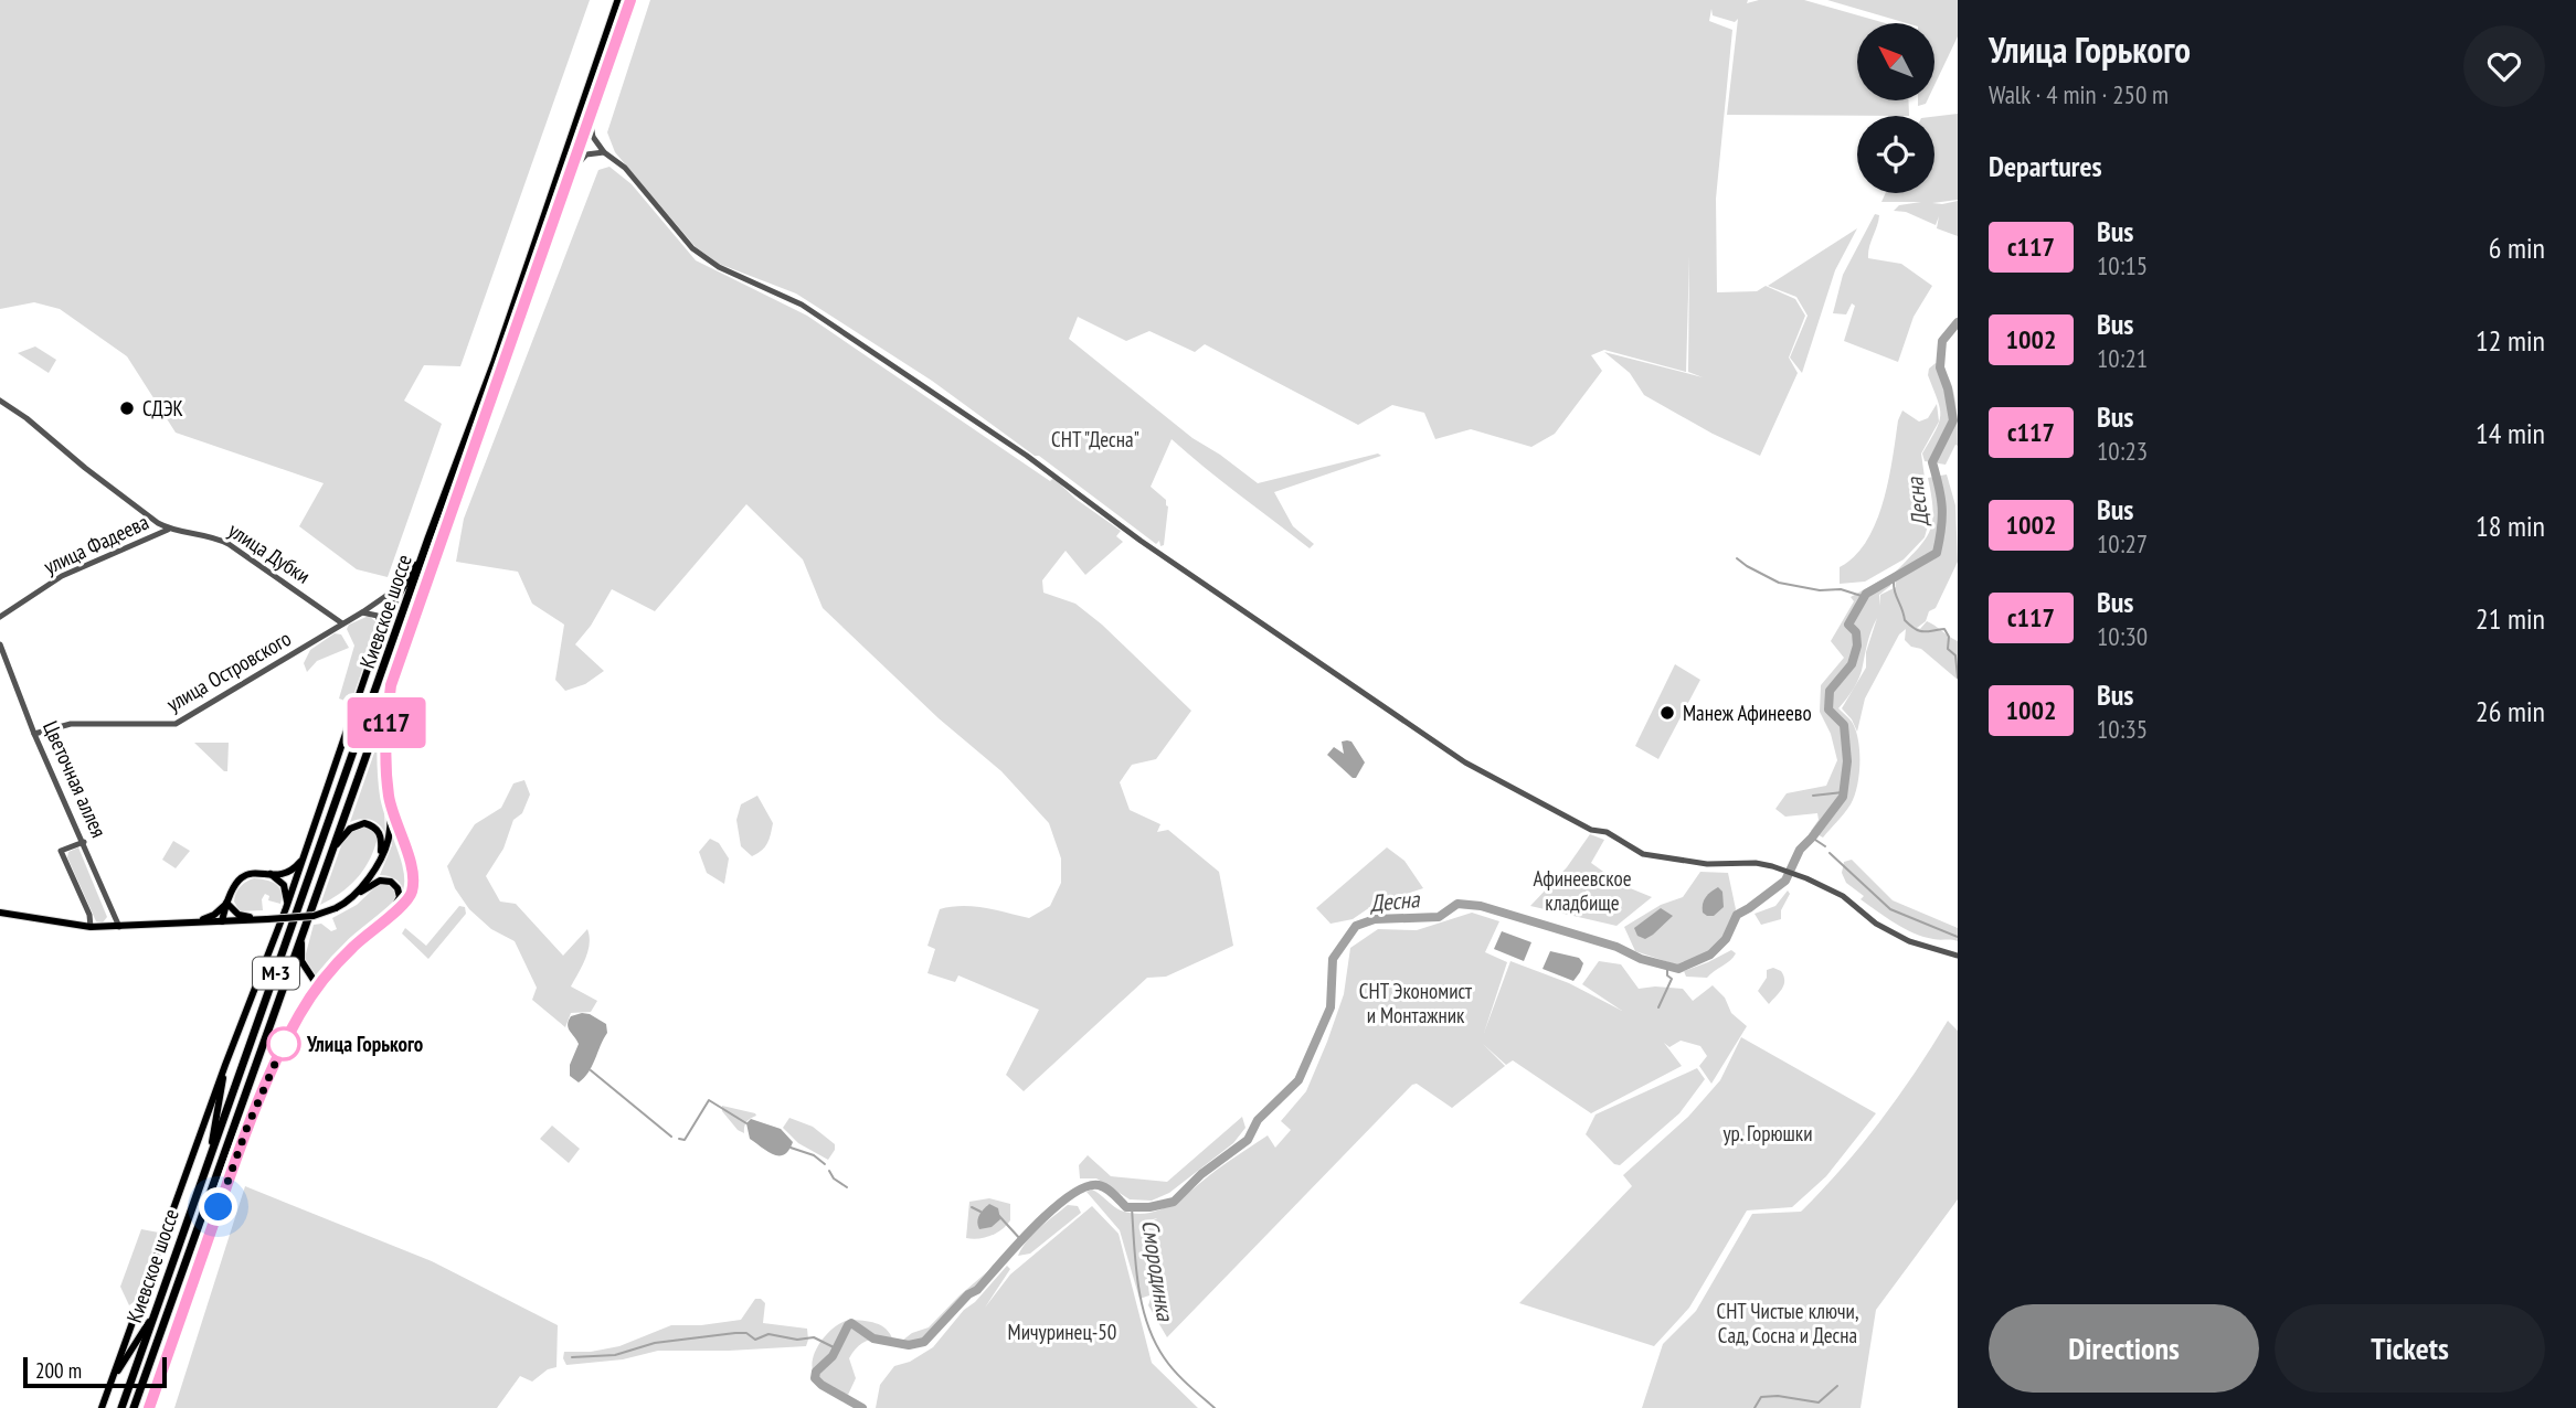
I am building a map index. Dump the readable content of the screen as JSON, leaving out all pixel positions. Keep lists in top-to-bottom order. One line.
{"streets":{"highway":["Киевское шоссе","М-3"],"street":["улица Фадеева","улица Дубки","улица Островского","Цветочная аллея"]},"crossings":[["улица Фадеева","улица Дубки"],["улица Дубки","улица Островского"],["улица Островского","Цветочная аллея"]],"water":["Десна","Смородинка"],"parks":["СНТ \"Десна\"","Афинеевское кладбище","СНТ Экономист и Монтажник","ур. Горюшки","СНТ Чистые ключи, Сад, Сосна и Десна","Мичуринец-50"],"places":["СДЭК","Манеж Афинеево","Улица Горького"],"lines":["bus line с117"],"scale_bar":"200 m","north":"top left","page":{"on_map":"с117","heading":[["Улица Горького","Walk · 4 min · 250 m"],"Departures"],"list":[{"mark":"с117","name":"Bus","note":"10:15","value":"6 min"},{"mark":"1002","name":"Bus","note":"10:21","value":"12 min"},{"mark":"с117","name":"Bus","note":"10:23","value":"14 min"},{"mark":"1002","name":"Bus","note":"10:27","value":"18 min"},{"mark":"с117","name":"Bus","note":"10:30","value":"21 min"},{"mark":"1002","name":"Bus","note":"10:35","value":"26 min"}],"buttons":["Directions","Tickets"],"scale":"200 m"}}
